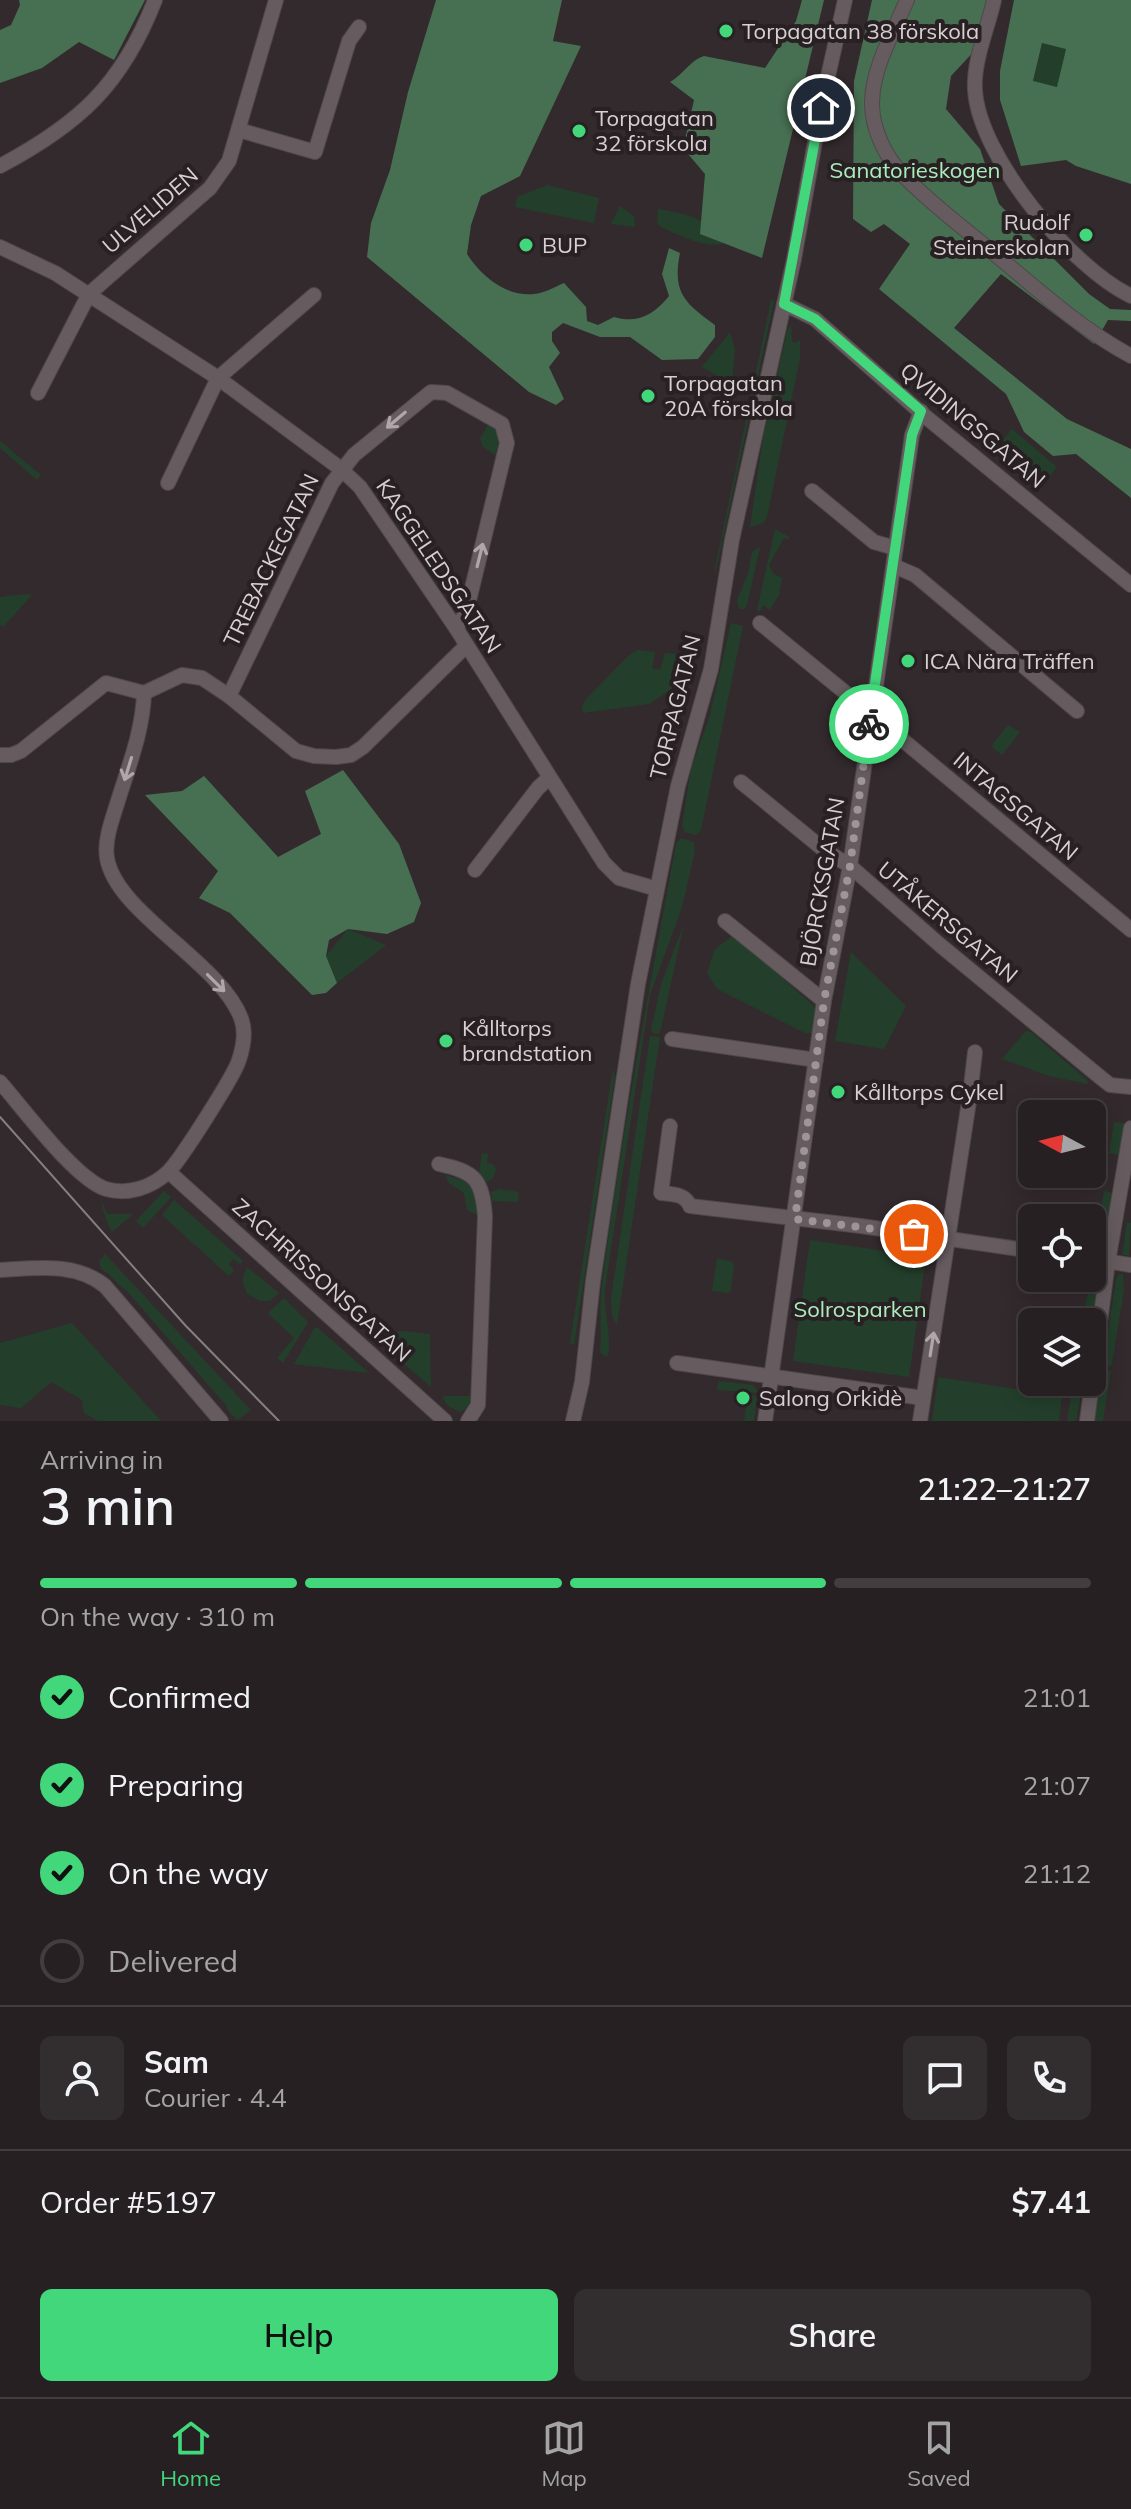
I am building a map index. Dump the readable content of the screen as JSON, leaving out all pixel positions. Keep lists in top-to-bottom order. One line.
{"streets":{"street":["ULVELIDEN","QVIDINGSGATAN","TREBACKEGATAN","KAGGELEDSGATAN","TORPAGATAN","INTAGSGATAN","BJÖRCKSGATAN","UTÅKERSGATAN","ZACHRISSONSGATAN"]},"crossings":[["ULVELIDEN","KAGGELEDSGATAN"],["QVIDINGSGATAN","TORPAGATAN"],["QVIDINGSGATAN","BJÖRCKSGATAN"],["TREBACKEGATAN","KAGGELEDSGATAN"],["KAGGELEDSGATAN","TORPAGATAN"],["INTAGSGATAN","BJÖRCKSGATAN"],["BJÖRCKSGATAN","UTÅKERSGATAN"]],"parks":["Sanatorieskogen","Solrosparken"],"places":["Torpagatan 38 förskola","Torpagatan 32 förskola","Rudolf Steinerskolan","BUP","Torpagatan 20A förskola","ICA Nära Träffen","Kålltorps brandstation","Kålltorps Cykel","Salong Orkidè"],"north":"left","page":{"heading":["3 min","Arriving in","21:22–21:27"],"panel":["Sam","Courier · 4.4","Order #5197","$7.41"],"bar":"On the way · 310 m","list":[["Confirmed","21:01"],["Preparing","21:07"],["On the way","21:12"],"Delivered"],"buttons":["Help","Share"],"tabs":["Home","Map","Saved"]}}
